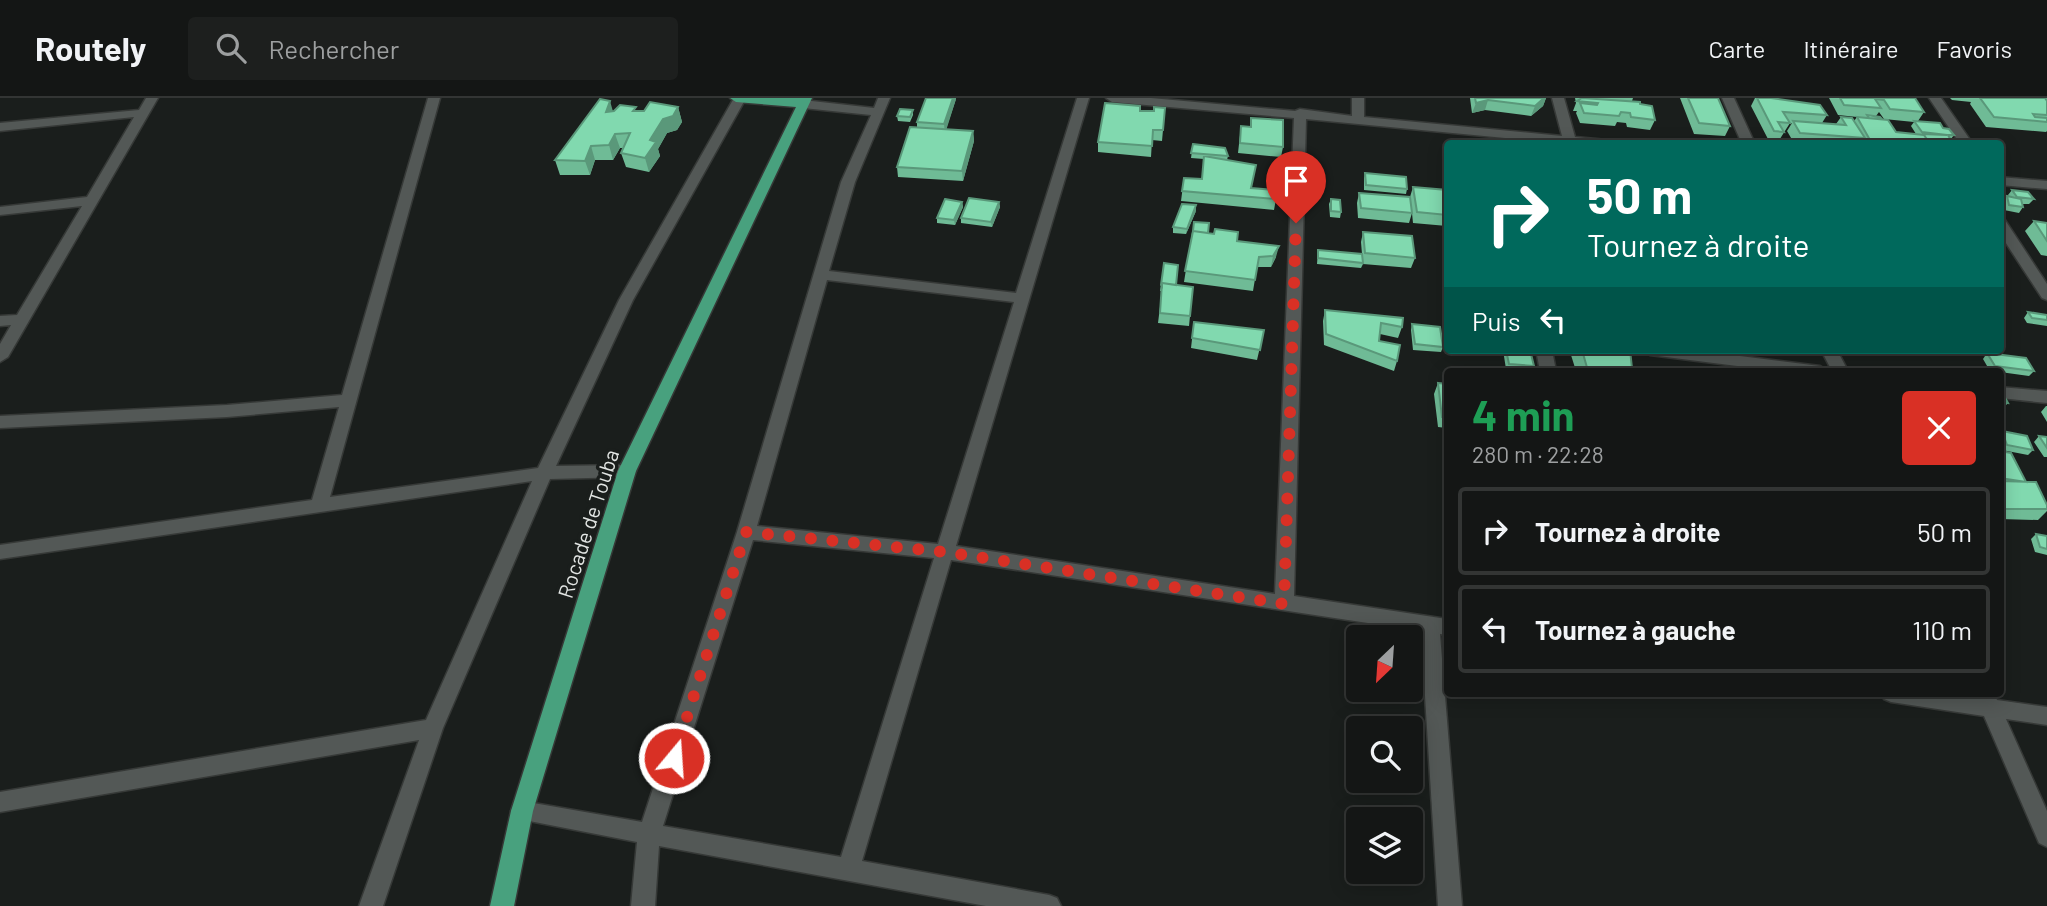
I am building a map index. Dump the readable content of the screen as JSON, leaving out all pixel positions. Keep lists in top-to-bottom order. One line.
{"streets":{"main road":["Rocade de Touba"]},"north":"bottom left","page":{"header":"Routely","search":"Rechercher","nav":["Carte","Itinéraire","Favoris"],"turn":["50 m","Tournez à droite"],"then":"Puis","heading":["4 min","280 m · 22:28"],"list":[{"name":"Tournez à droite","value":"50 m"},{"name":"Tournez à gauche","value":"110 m"}]}}
